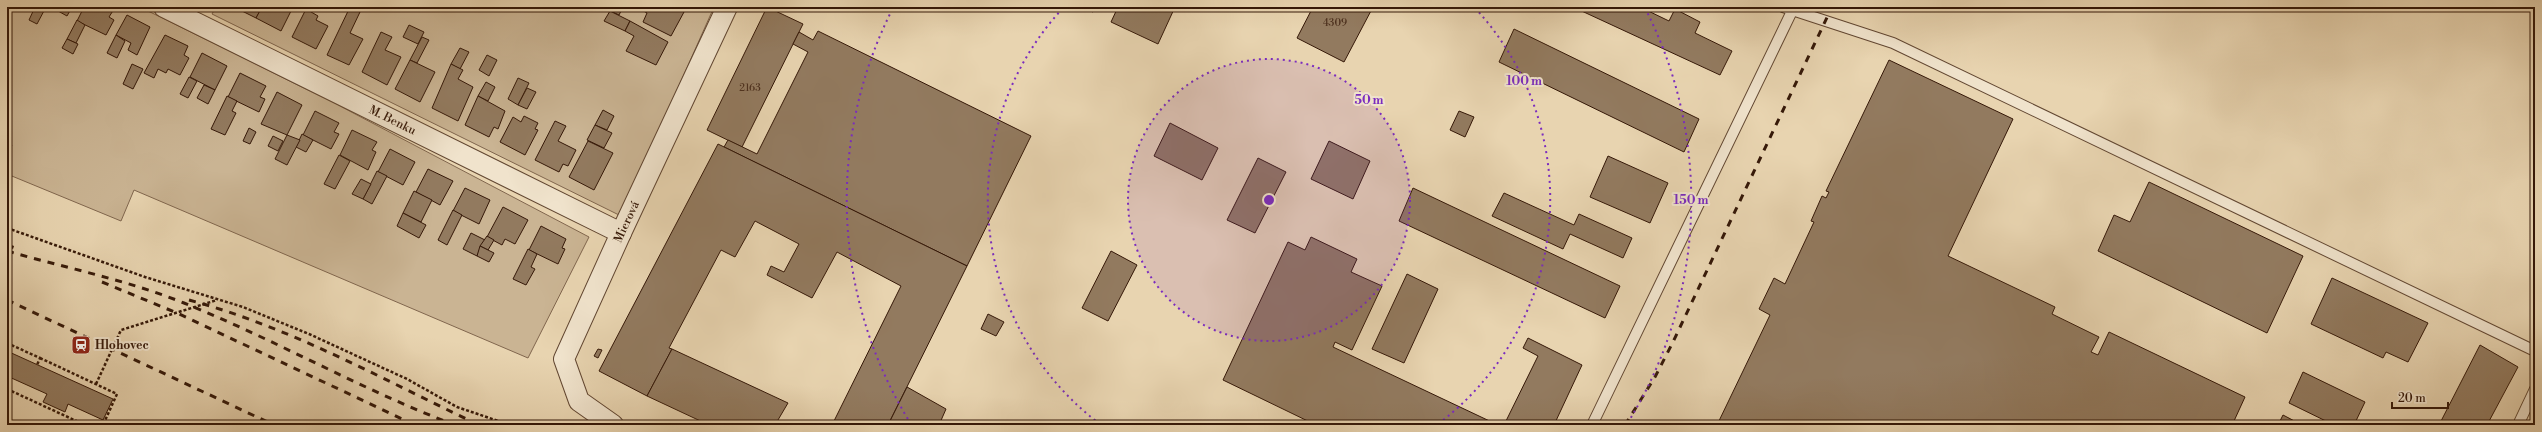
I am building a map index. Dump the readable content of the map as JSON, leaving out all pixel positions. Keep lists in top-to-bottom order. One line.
{"streets":{"street":["M. Benku","Mierová"]},"crossings":[["M. Benku","Mierová"]],"places":{"station":["Hlohovec"]},"house_numbers":["4309","2163"],"scale_bar":"20 m","rings":["100 m","50 m","150 m"]}
